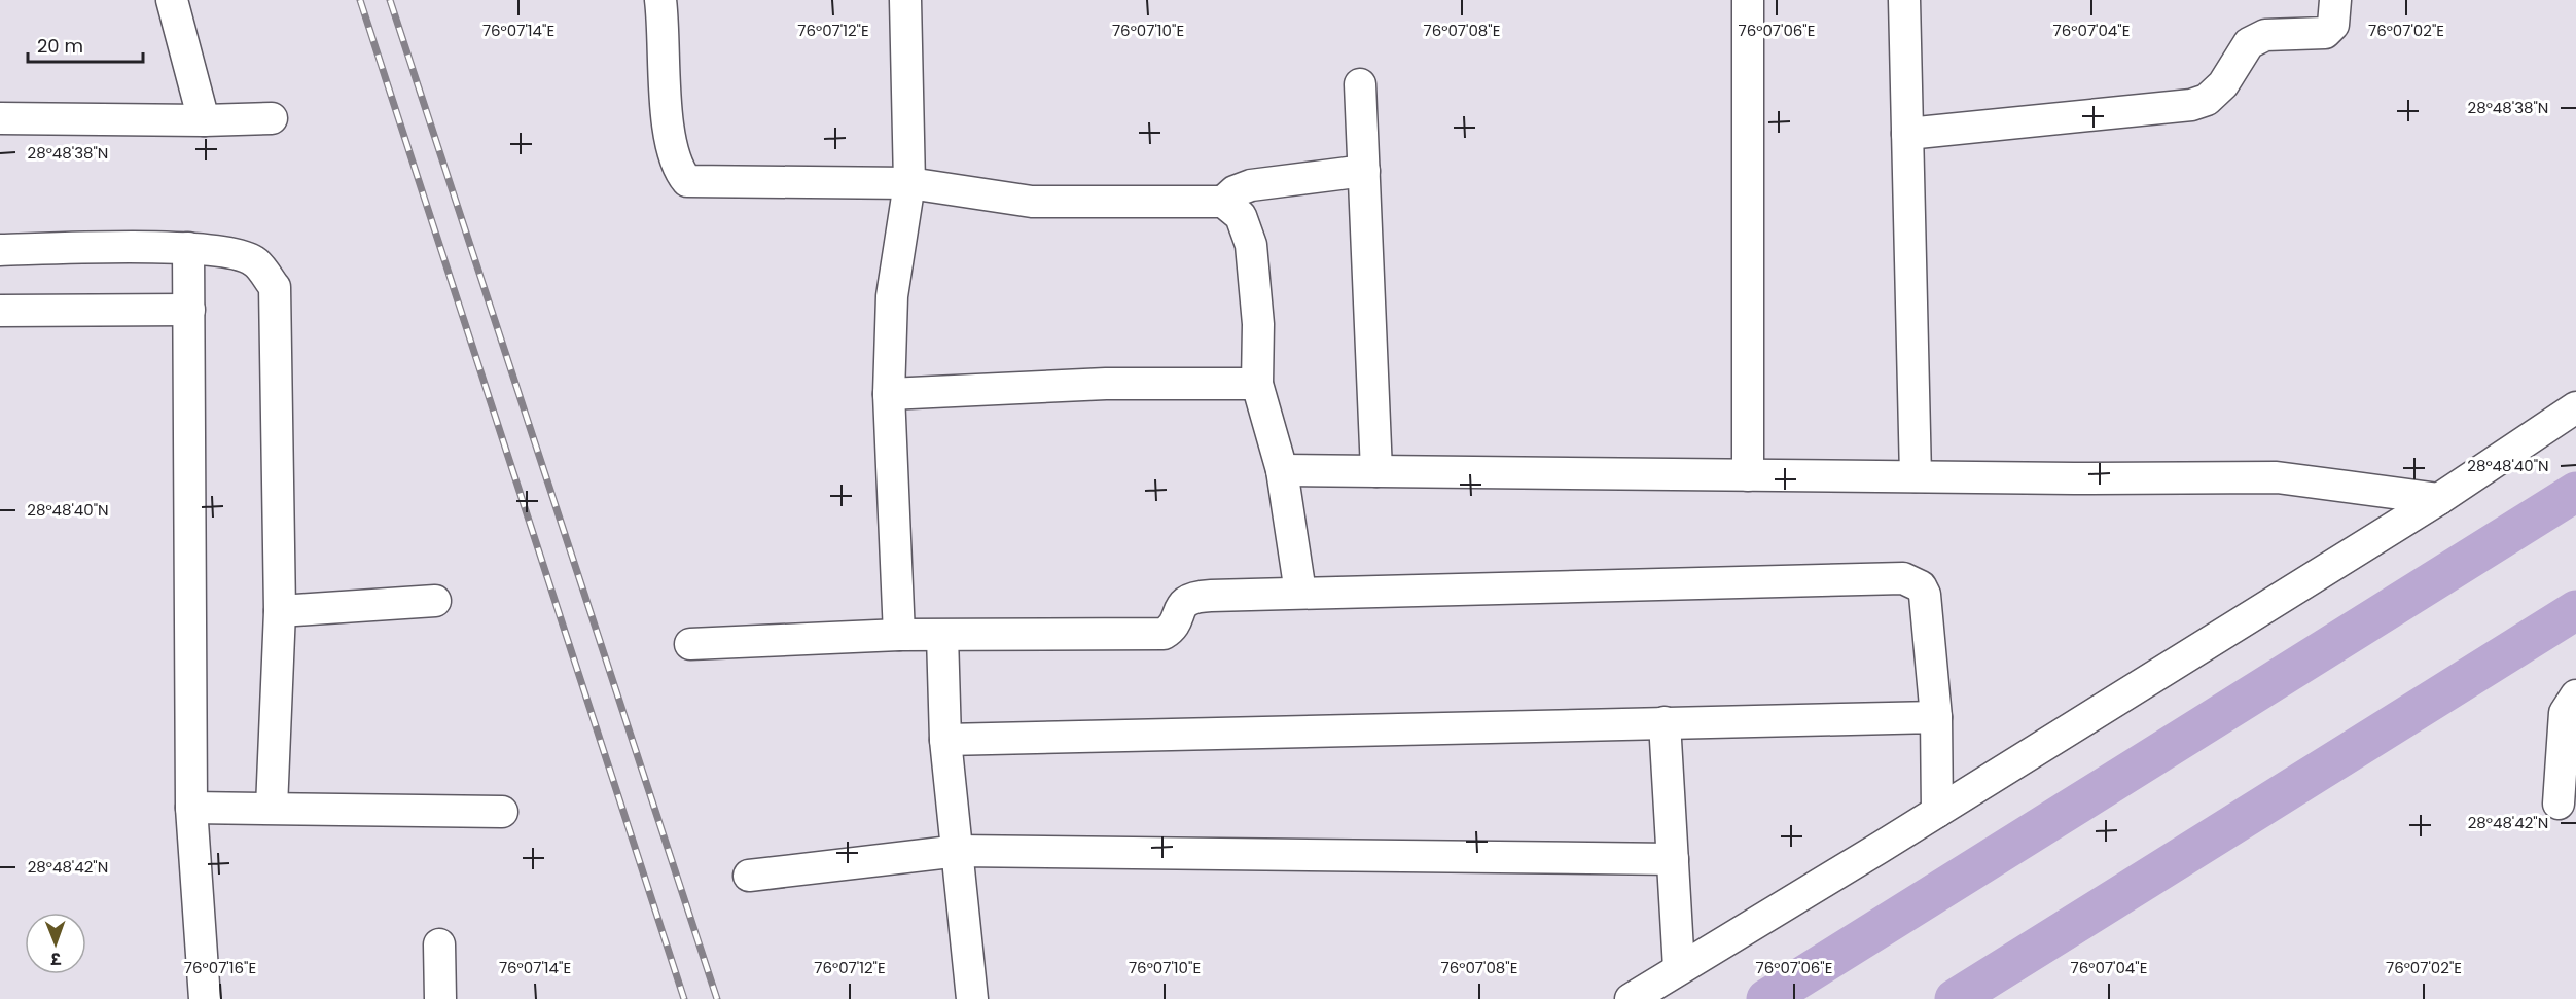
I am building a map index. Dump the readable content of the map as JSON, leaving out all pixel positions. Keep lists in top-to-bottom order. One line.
{"scale_bar":"20 m","north":"bottom","coordinates":["76°07'14\"E","76°07'12\"E","76°07'10\"E","76°07'08\"E","76°07'06\"E","76°07'04\"E","76°07'02\"E","28°48'38\"N","28°48'40\"N","28°48'42\"N","76°07'16\"E"]}
